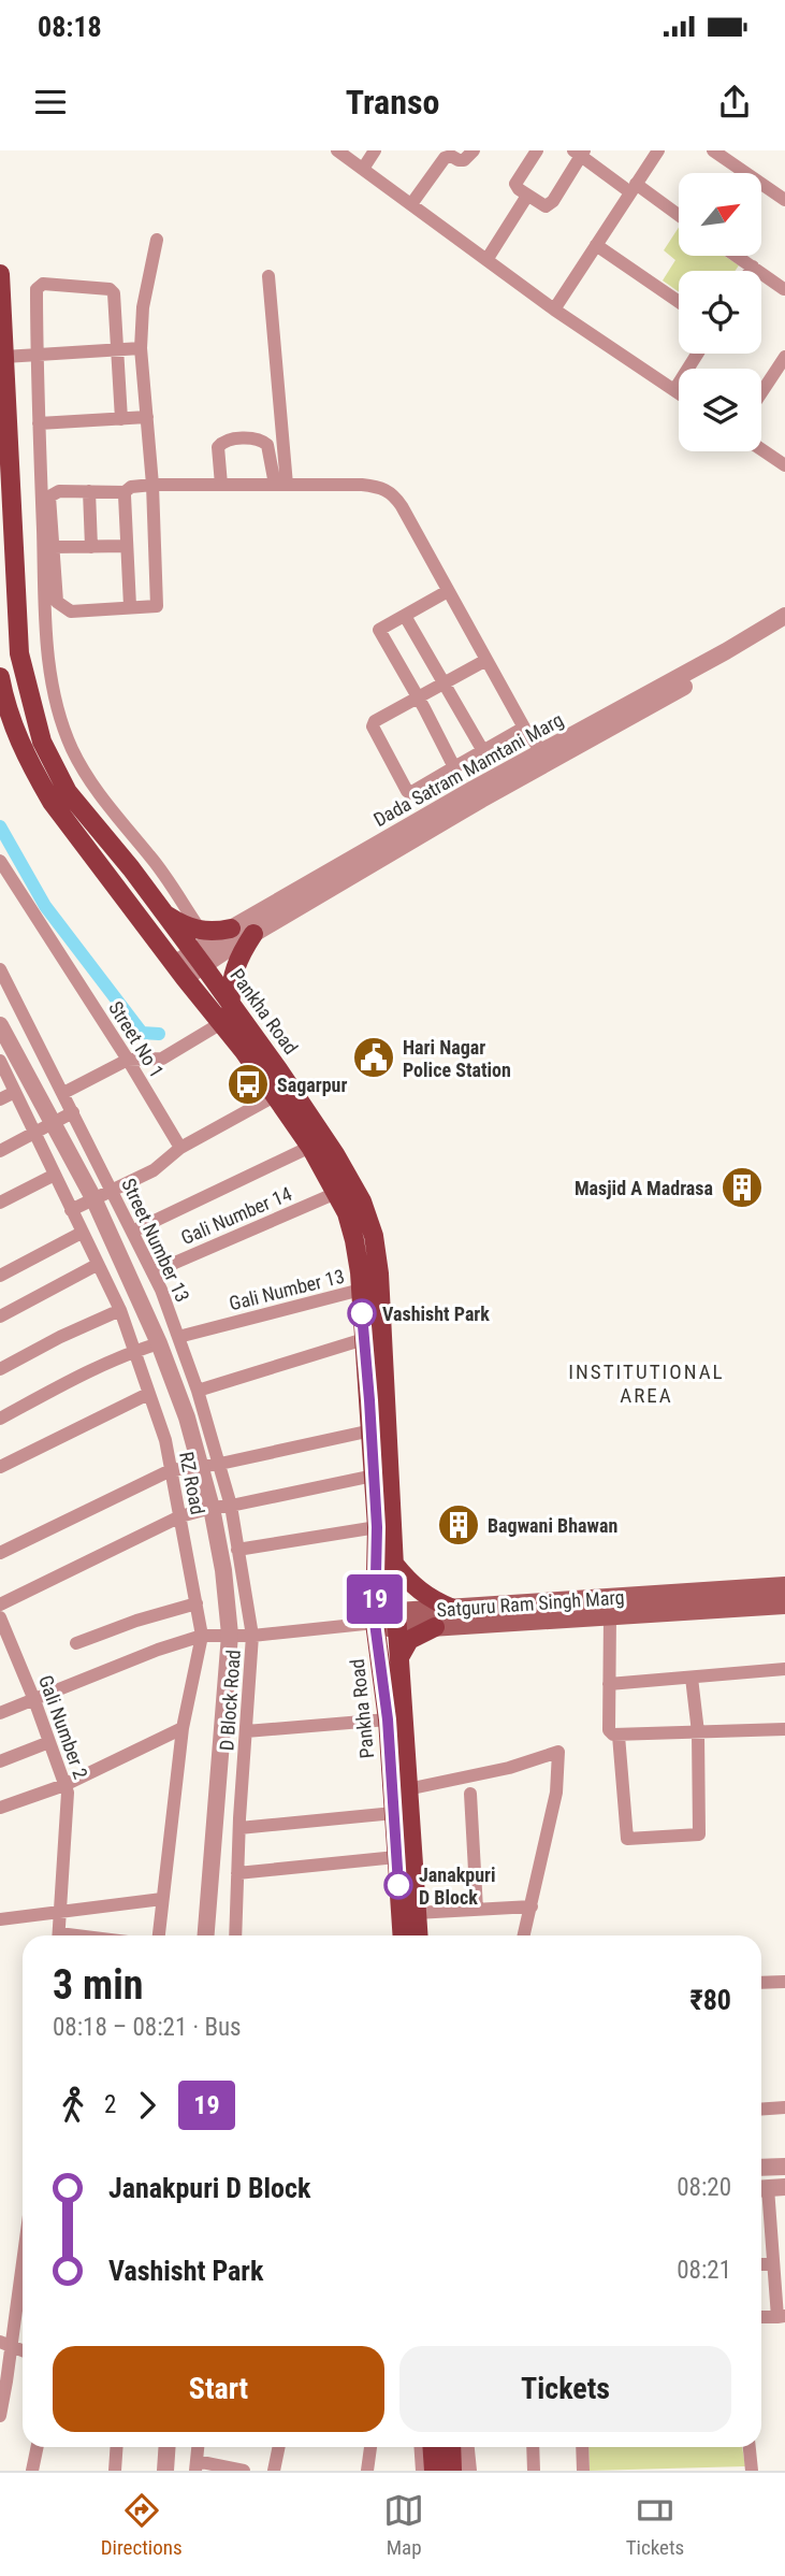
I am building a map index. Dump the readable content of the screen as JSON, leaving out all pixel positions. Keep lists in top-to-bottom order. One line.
{"streets":{"main road":["Pankha Road","Satguru Ram Singh Marg"],"street":["Dada Satram Mamtani Marg","Street No 1","Gali Number 14","Street Number 13","Gali Number 13","RZ Road","D Block Road","Gali Number 2"]},"crossings":[["Dada Satram Mamtani Marg","Pankha Road"],["Pankha Road","Gali Number 14"],["Pankha Road","Gali Number 13"],["Pankha Road","Satguru Ram Singh Marg"],["Gali Number 14","Street Number 13"],["Street Number 13","Gali Number 13"],["Street Number 13","D Block Road"]],"districts":["INSTITUTIONAL AREA"],"places":{"public building":["Hari Nagar Police Station"],"bus stop":["Sagarpur"],"building":["Masjid A Madrasa","Bagwani Bhawan"],"other":["Vashisht Park","Janakpuri D Block"]},"lines":["bus line 19"],"north":"top right","page":{"status":"08:18","header":"Transo","on_map":"19","heading":["3 min","08:18 – 08:21 · Bus","₹80"],"legs":["2","19"],"list":[{"name":"Janakpuri D Block","value":"08:20"},{"name":"Vashisht Park","value":"08:21"}],"buttons":["Start","Tickets"],"tabs":["Directions","Map","Tickets"]}}
